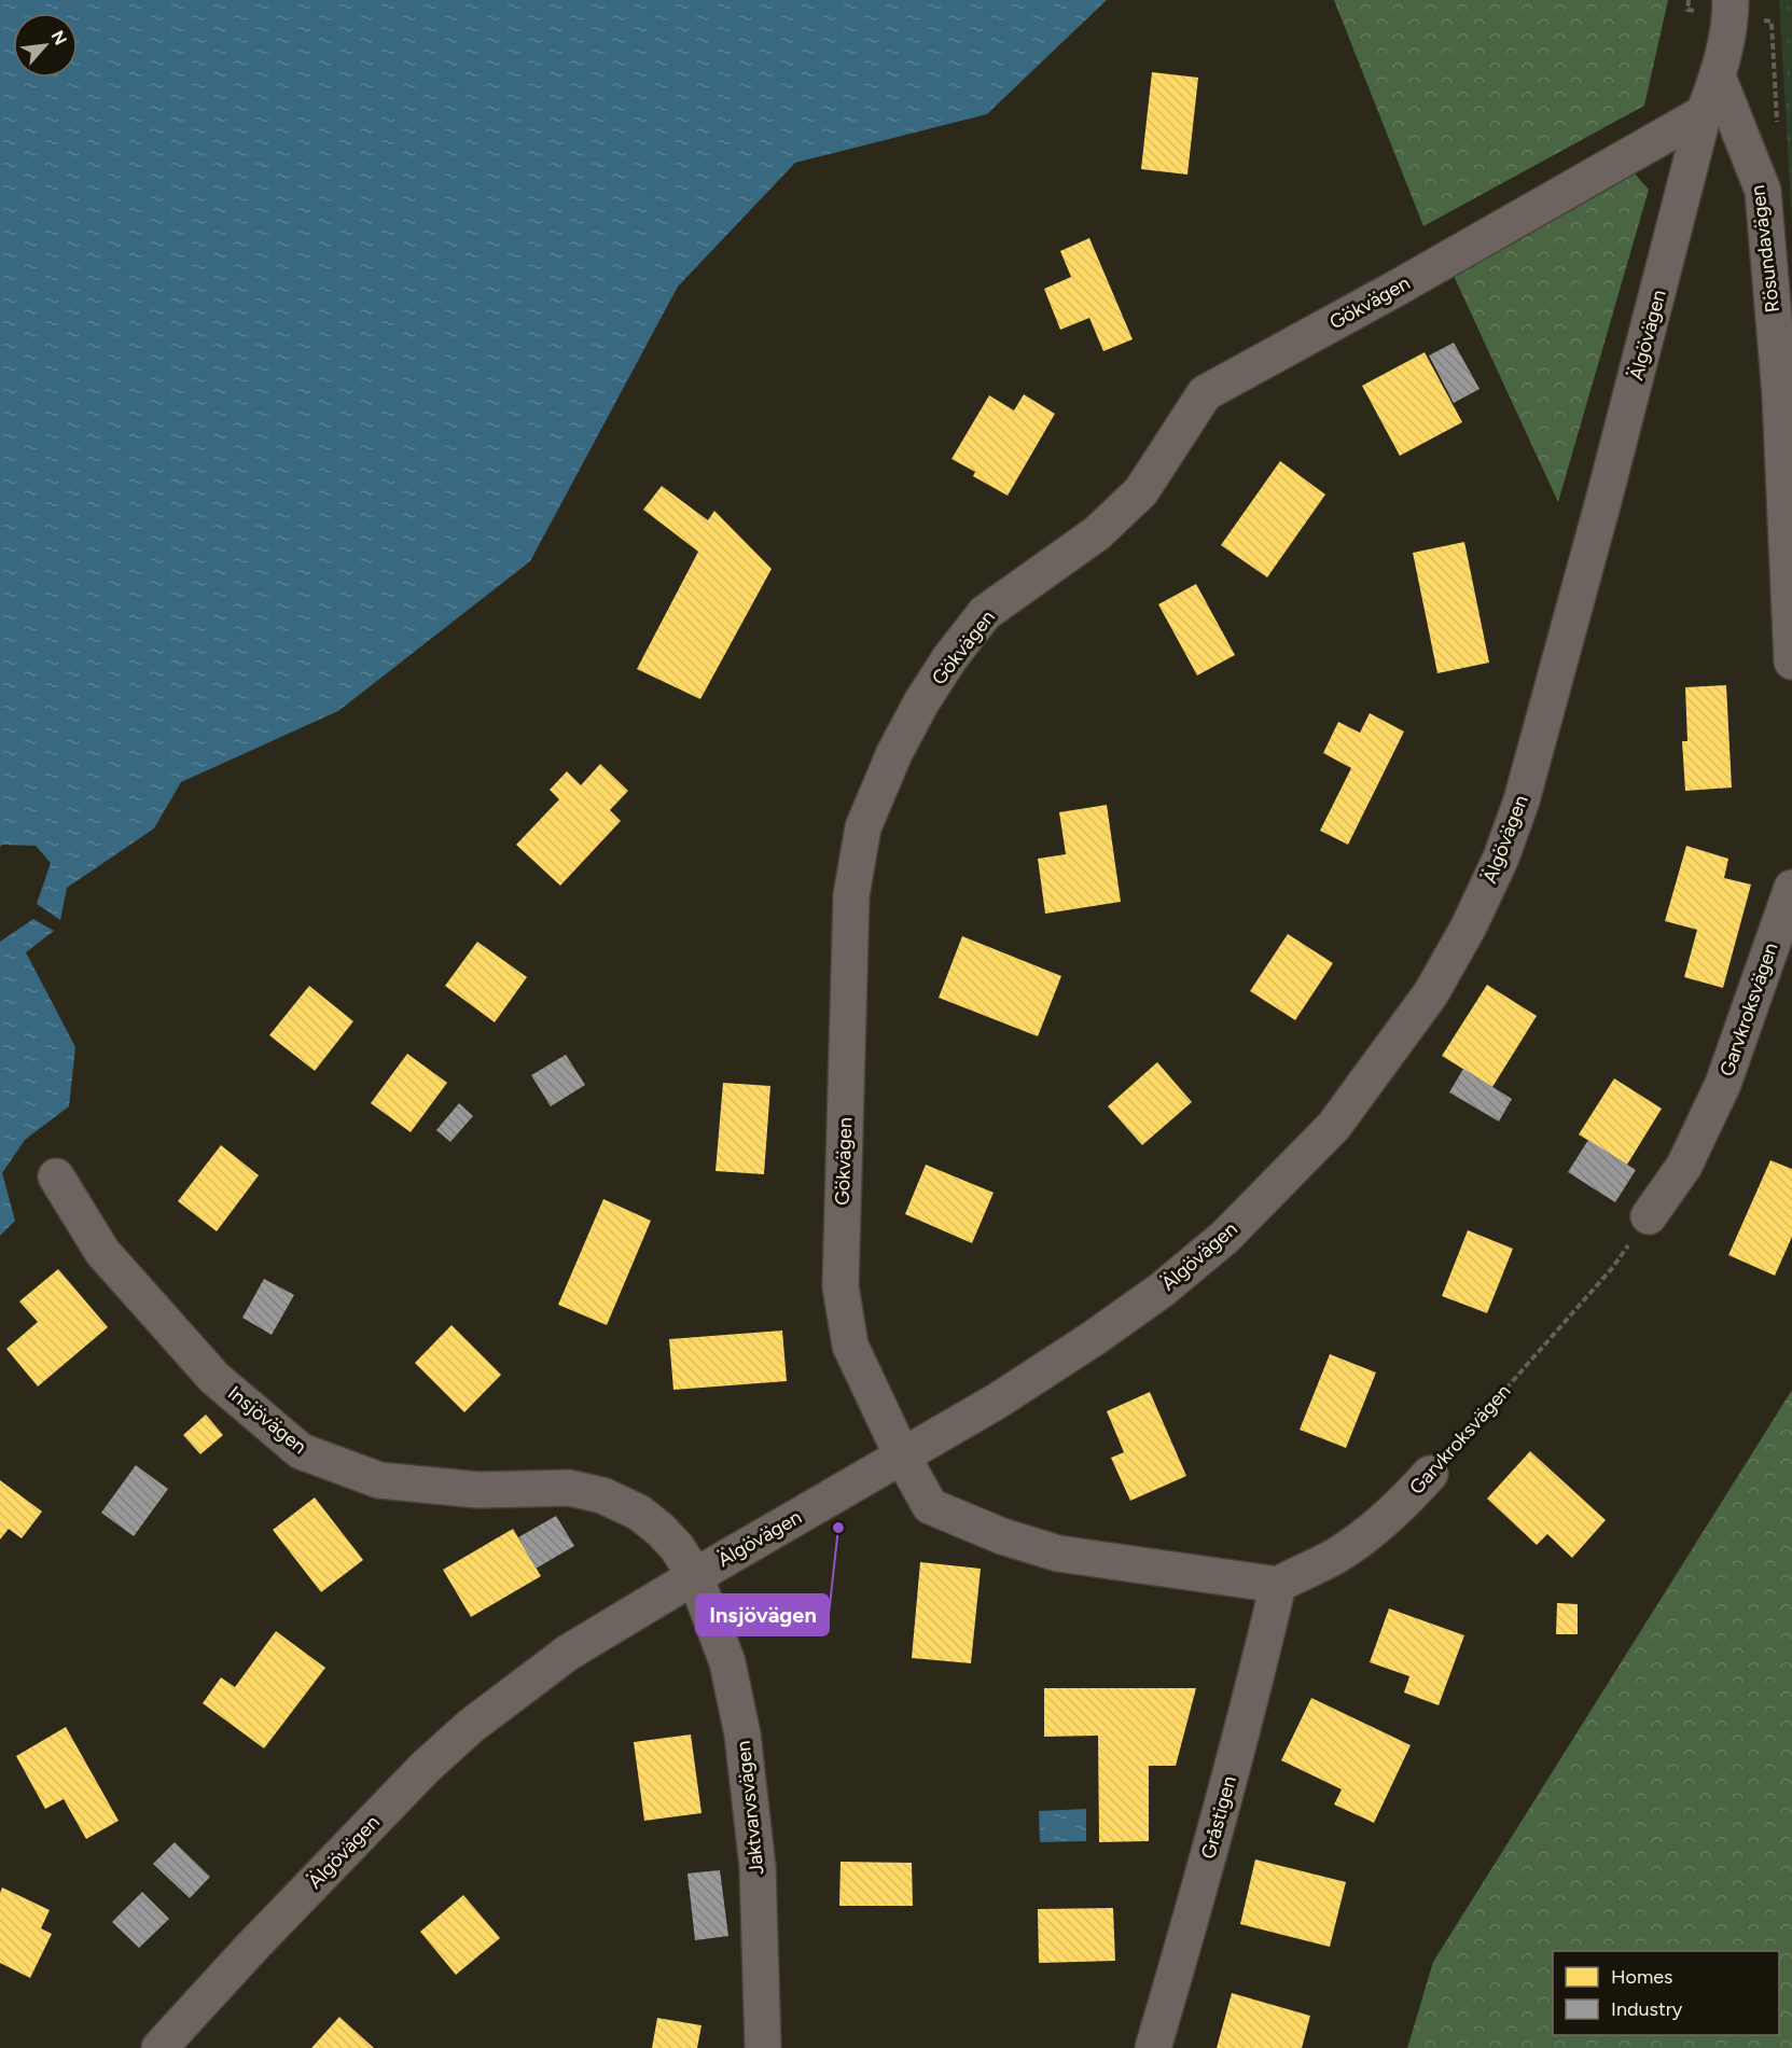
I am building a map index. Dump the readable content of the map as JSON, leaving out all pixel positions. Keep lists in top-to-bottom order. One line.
{"streets":{"street":["Rösundavägen","Gökvägen","Älgövägen","Garvkroksvägen","Insjövägen","Jaktvarvsvägen","Gråstigen"]},"crossings":[["Rösundavägen","Älgövägen"],["Gökvägen","Älgövägen"],["Älgövägen","Insjövägen"],["Älgövägen","Jaktvarvsvägen"],["Garvkroksvägen","Gråstigen"],["Insjövägen","Jaktvarvsvägen"]],"places":["Insjövägen"],"legend":["Homes","Industry"],"north":"top right"}
